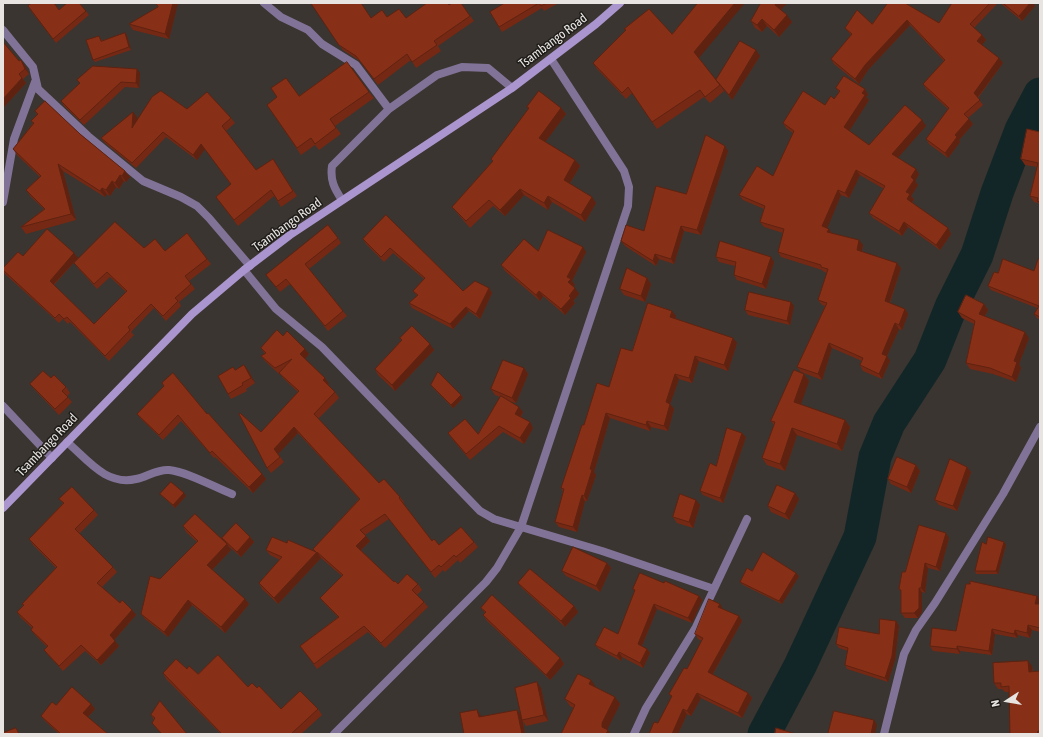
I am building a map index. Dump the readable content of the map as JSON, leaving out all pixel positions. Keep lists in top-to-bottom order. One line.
{"streets":{"street":["Tsambango Road"]},"north":"left"}
